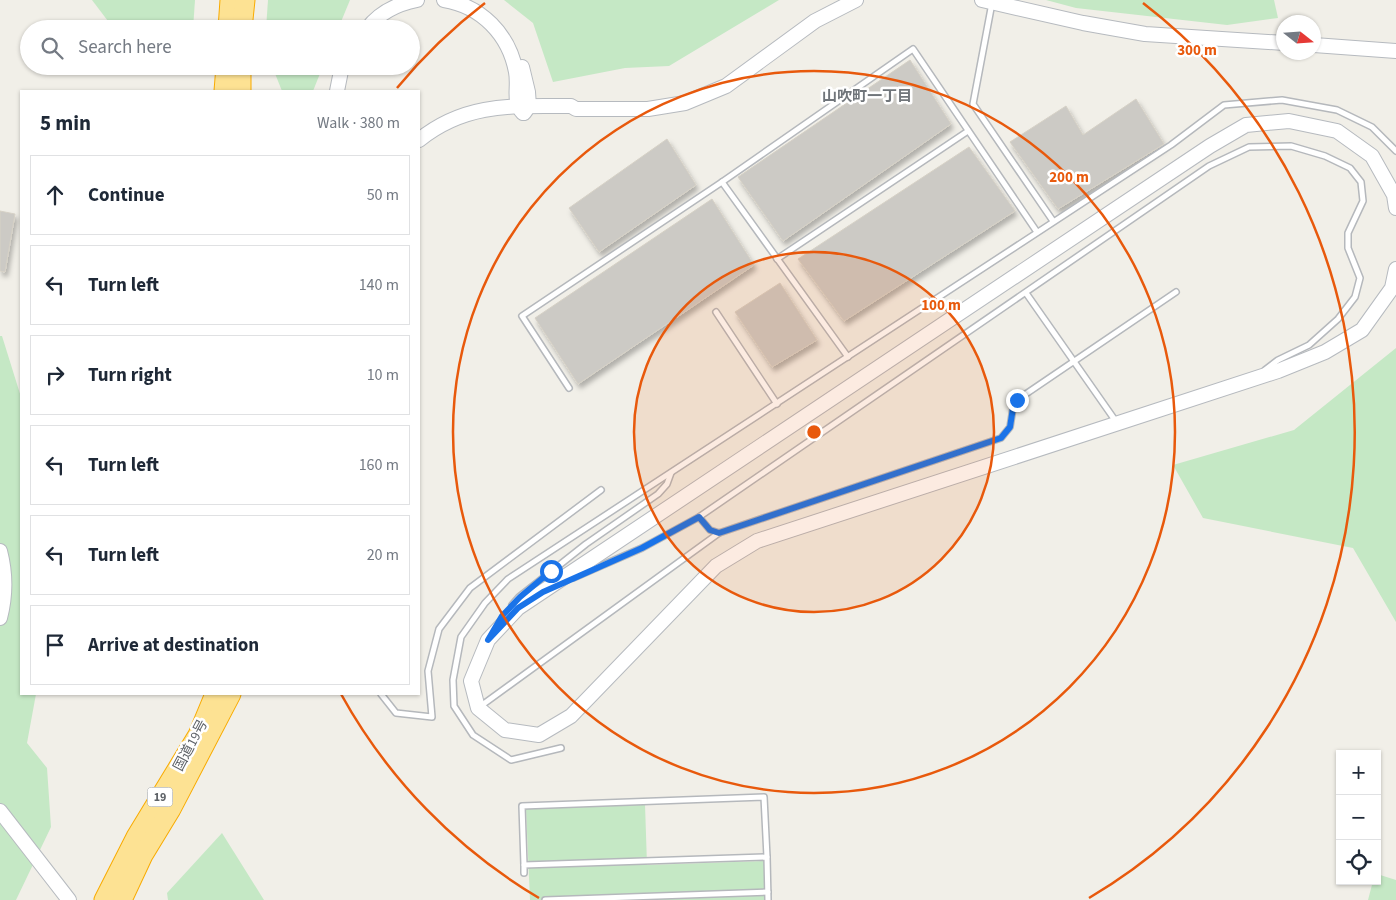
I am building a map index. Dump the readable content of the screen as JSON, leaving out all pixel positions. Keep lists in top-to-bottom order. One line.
{"streets":{"highway":["国道19号","19"]},"districts":["山吹町一丁目"],"north":"right","page":{"search":"Search here","heading":["5 min","Walk · 380 m"],"list":[["Continue","50 m"],["Turn left","140 m"],["Turn right","10 m"],["Turn left","160 m"],["Turn left","20 m"],"Arrive at destination"],"map_buttons":["+","−"]},"rings":["300 m","200 m","100 m"]}
